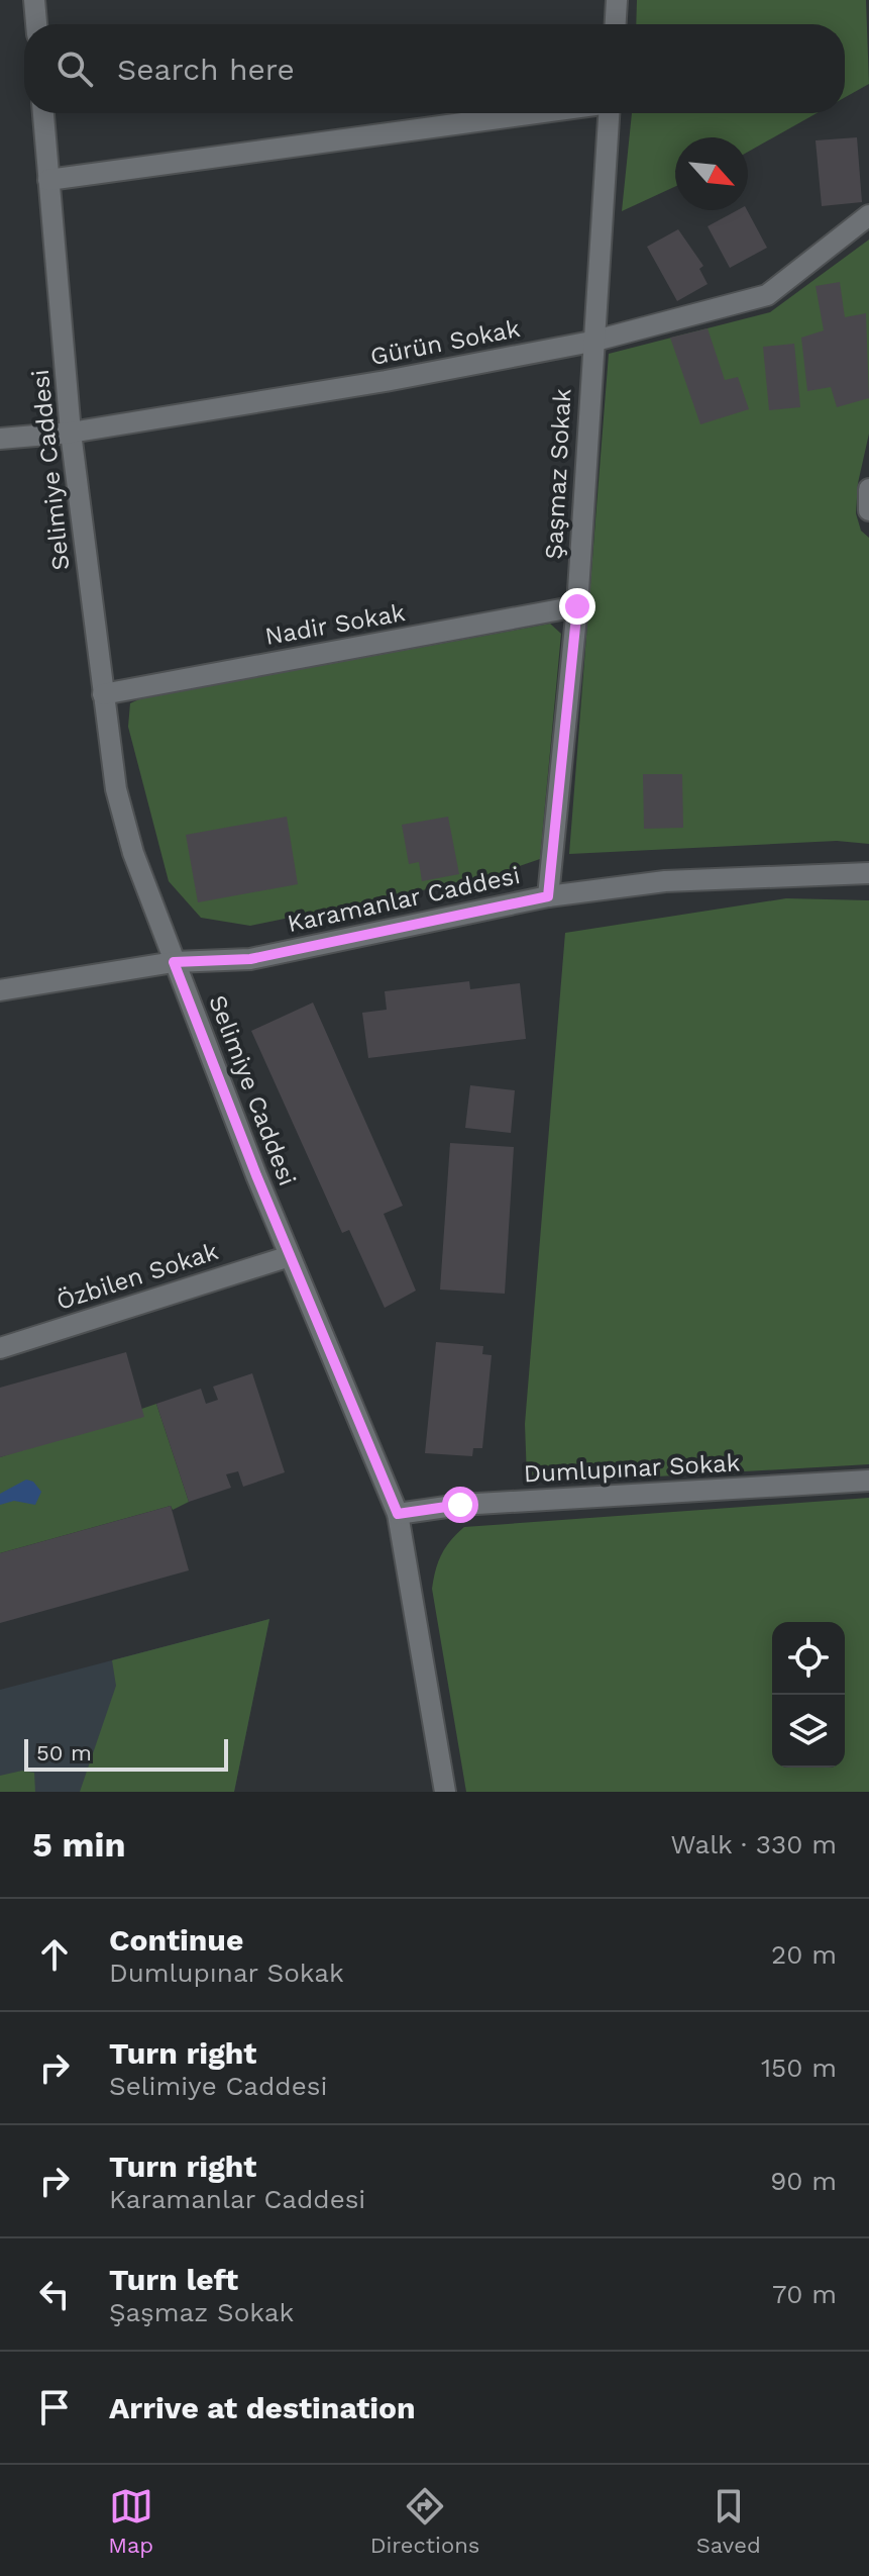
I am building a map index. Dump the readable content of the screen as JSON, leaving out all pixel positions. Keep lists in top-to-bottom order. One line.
{"streets":{"street":["Gürün Sokak","Selimiye Caddesi","Şaşmaz Sokak","Nadir Sokak","Karamanlar Caddesi","Özbilen Sokak","Dumlupınar Sokak"]},"crossings":[["Gürün Sokak","Selimiye Caddesi"],["Gürün Sokak","Şaşmaz Sokak"],["Selimiye Caddesi","Nadir Sokak"],["Selimiye Caddesi","Karamanlar Caddesi"],["Selimiye Caddesi","Özbilen Sokak"],["Selimiye Caddesi","Dumlupınar Sokak"],["Şaşmaz Sokak","Nadir Sokak"],["Şaşmaz Sokak","Karamanlar Caddesi"]],"scale_bar":"50 m","north":"bottom right","page":{"search":"Search here","scale":"50 m","heading":["5 min","Walk · 330 m"],"list":[["Continue","Dumlupınar Sokak","20 m"],["Turn right","Selimiye Caddesi","150 m"],["Turn right","Karamanlar Caddesi","90 m"],["Turn left","Şaşmaz Sokak","70 m"],"Arrive at destination"],"nav":["Map","Directions","Saved"]}}
